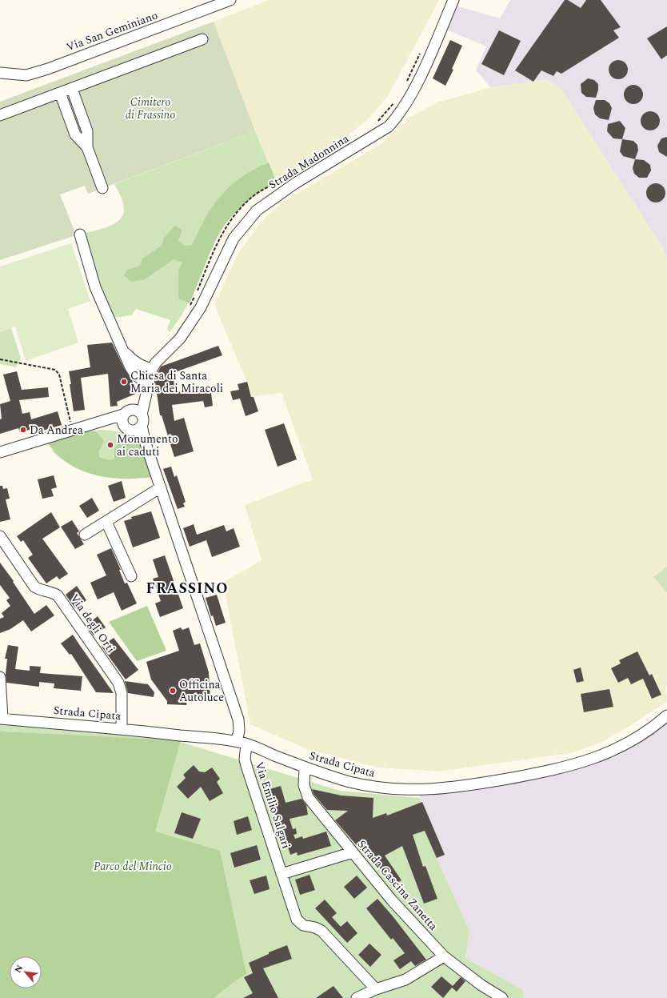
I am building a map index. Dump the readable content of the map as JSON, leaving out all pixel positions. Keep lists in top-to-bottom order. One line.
{"streets":{"street":["Via San Geminiano","Strada Madonnina","Via degli Orti","Strada Cipata","Via Emilio Salgari","Strada Cascina Zanetta"]},"crossings":[["Via degli Orti","Strada Cipata"],["Strada Cipata","Via Emilio Salgari"],["Strada Cipata","Strada Cascina Zanetta"]],"districts":["FRASSINO"],"parks":["Cimitero di Frassino","Parco del Mincio"],"places":["Chiesa di Santa Maria dei Miracoli","Da Andrea","Monumento ai caduti","Officina Autoluce"],"north":"top left"}
